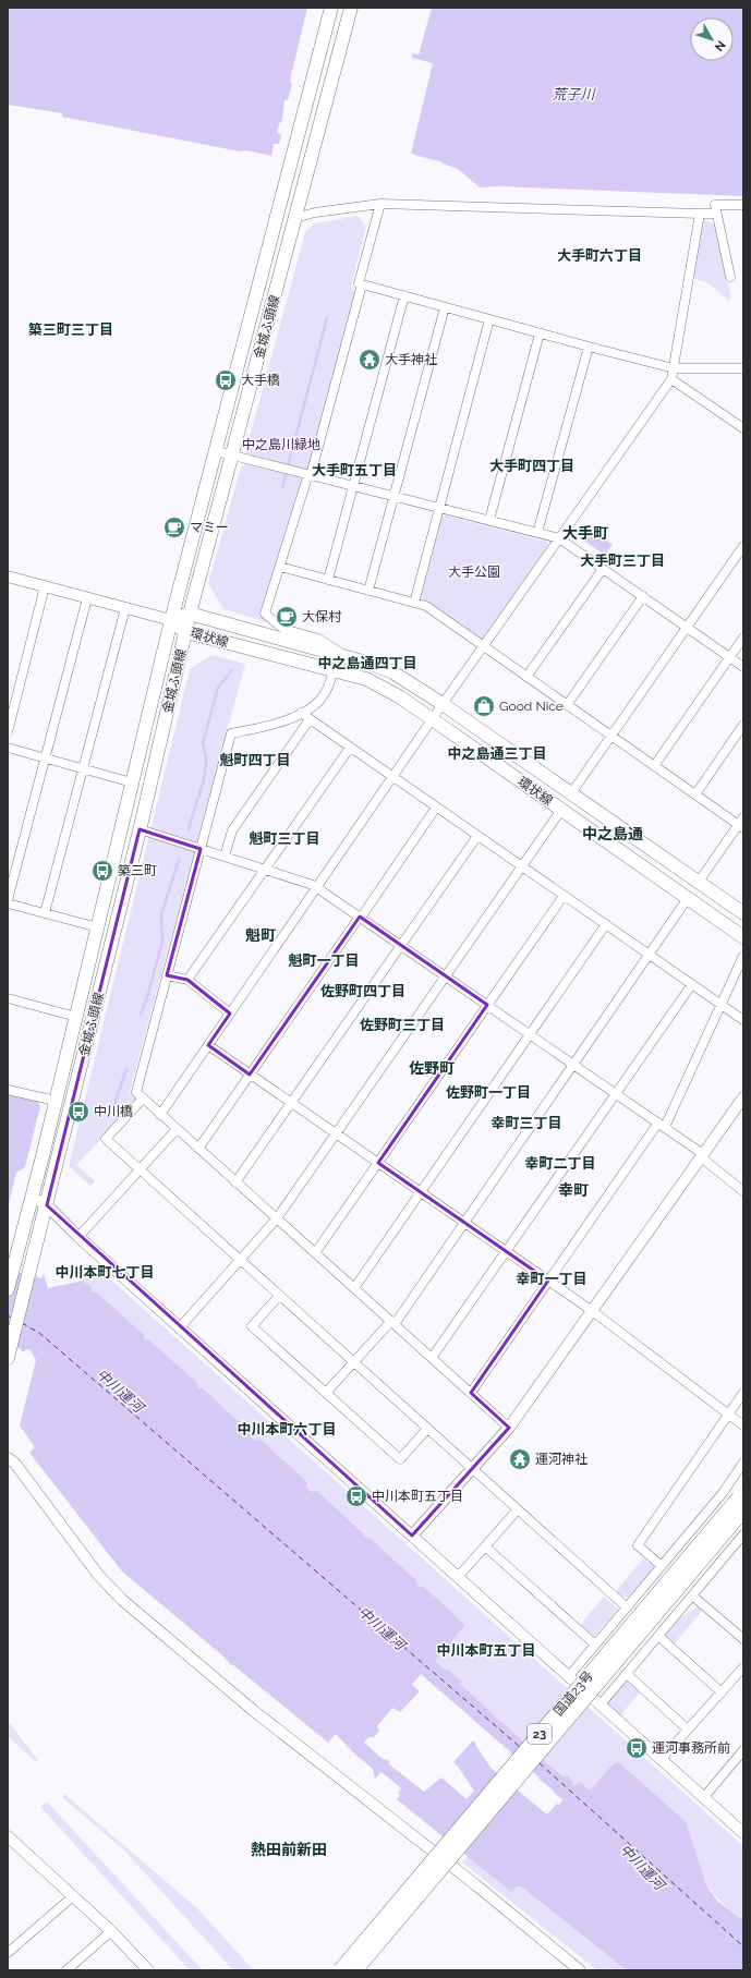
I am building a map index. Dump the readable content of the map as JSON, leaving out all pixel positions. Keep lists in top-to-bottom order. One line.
{"streets":{"highway":["国道23号","23"],"main road":["金城ふ頭線","環状線"]},"crossings":[["金城ふ頭線","環状線"]],"districts":["大手町六丁目","築三町三丁目","大手町四丁目","大手町五丁目","大手町","大手町三丁目","中之島通四丁目","中之島通三丁目","魁町四丁目","中之島通","魁町三丁目","魁町","魁町一丁目","佐野町四丁目","佐野町三丁目","佐野町","佐野町一丁目","幸町三丁目","幸町二丁目","幸町","中川本町七丁目","幸町一丁目","中川本町六丁目","中川本町五丁目","熱田前新田"],"water":["荒子川","中川運河"],"parks":["中之島川緑地","大手公園"],"places":{"temple":["大手神社","運河神社"],"bus stop":["大手橋","築三町","中川橋","中川本町五丁目","運河事務所前"],"cafe":["マミー","大保村"],"shop":["Good Nice"]},"north":"bottom right"}
